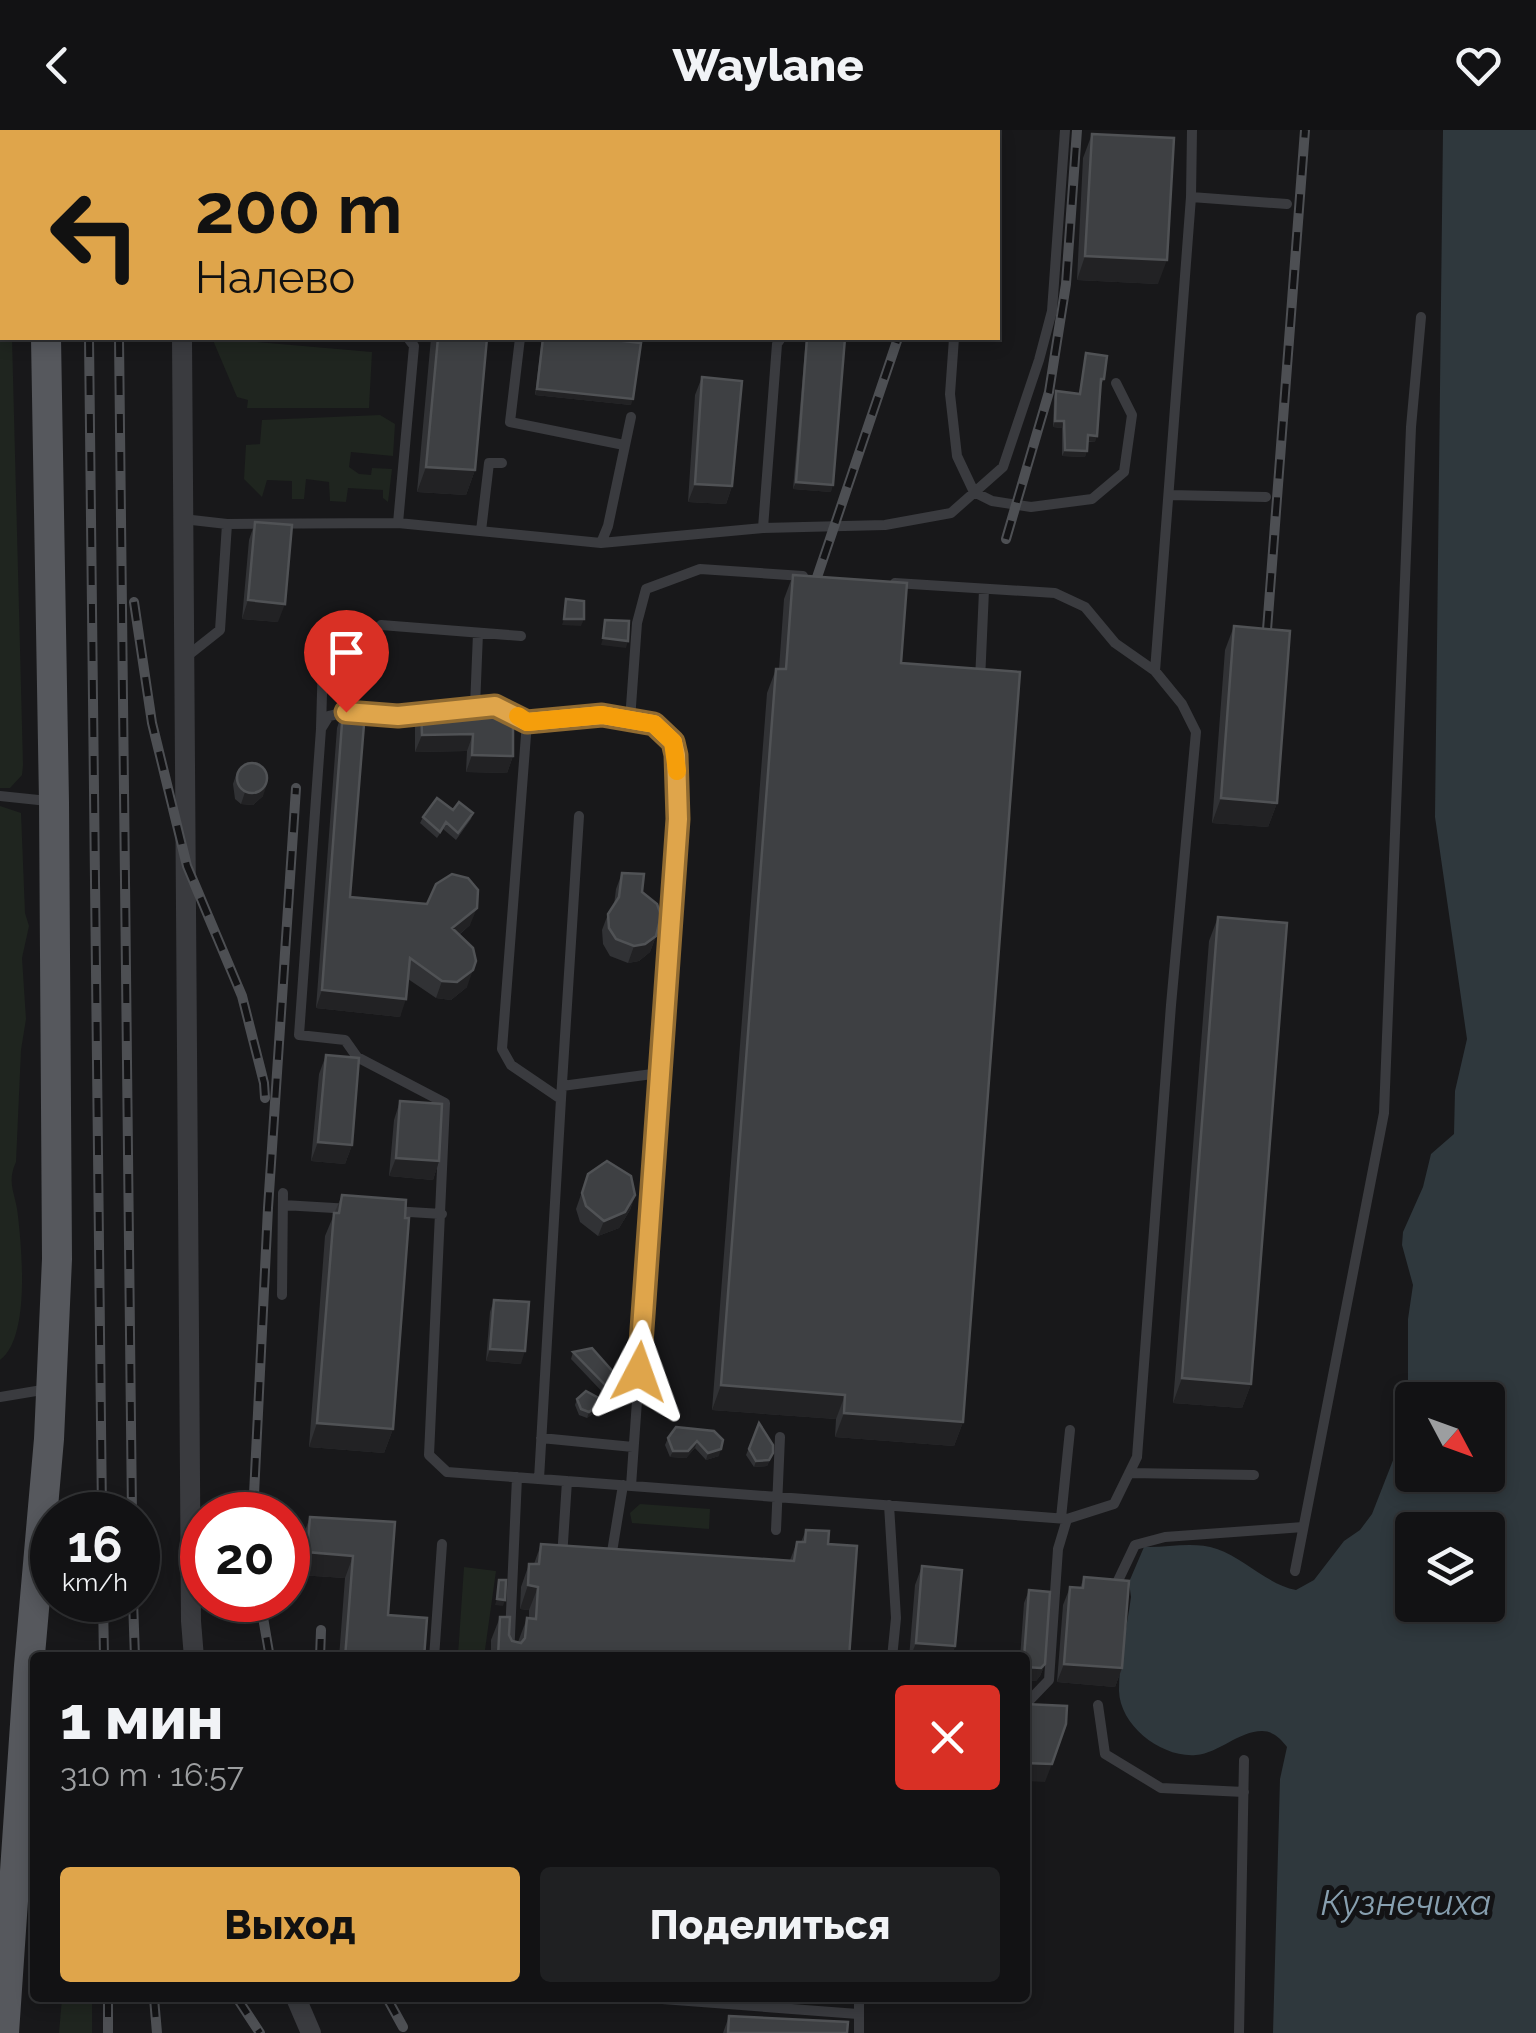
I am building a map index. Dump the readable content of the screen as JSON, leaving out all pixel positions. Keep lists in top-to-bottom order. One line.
{"water":["Кузнечиха"],"north":"bottom right","page":{"header":"Waylane","turn":["200 m","Налево"],"speed":"16 km/h","limit":"20","heading":["1 мин","310 m · 16:57"],"buttons":["Выход","Поделиться"]}}
